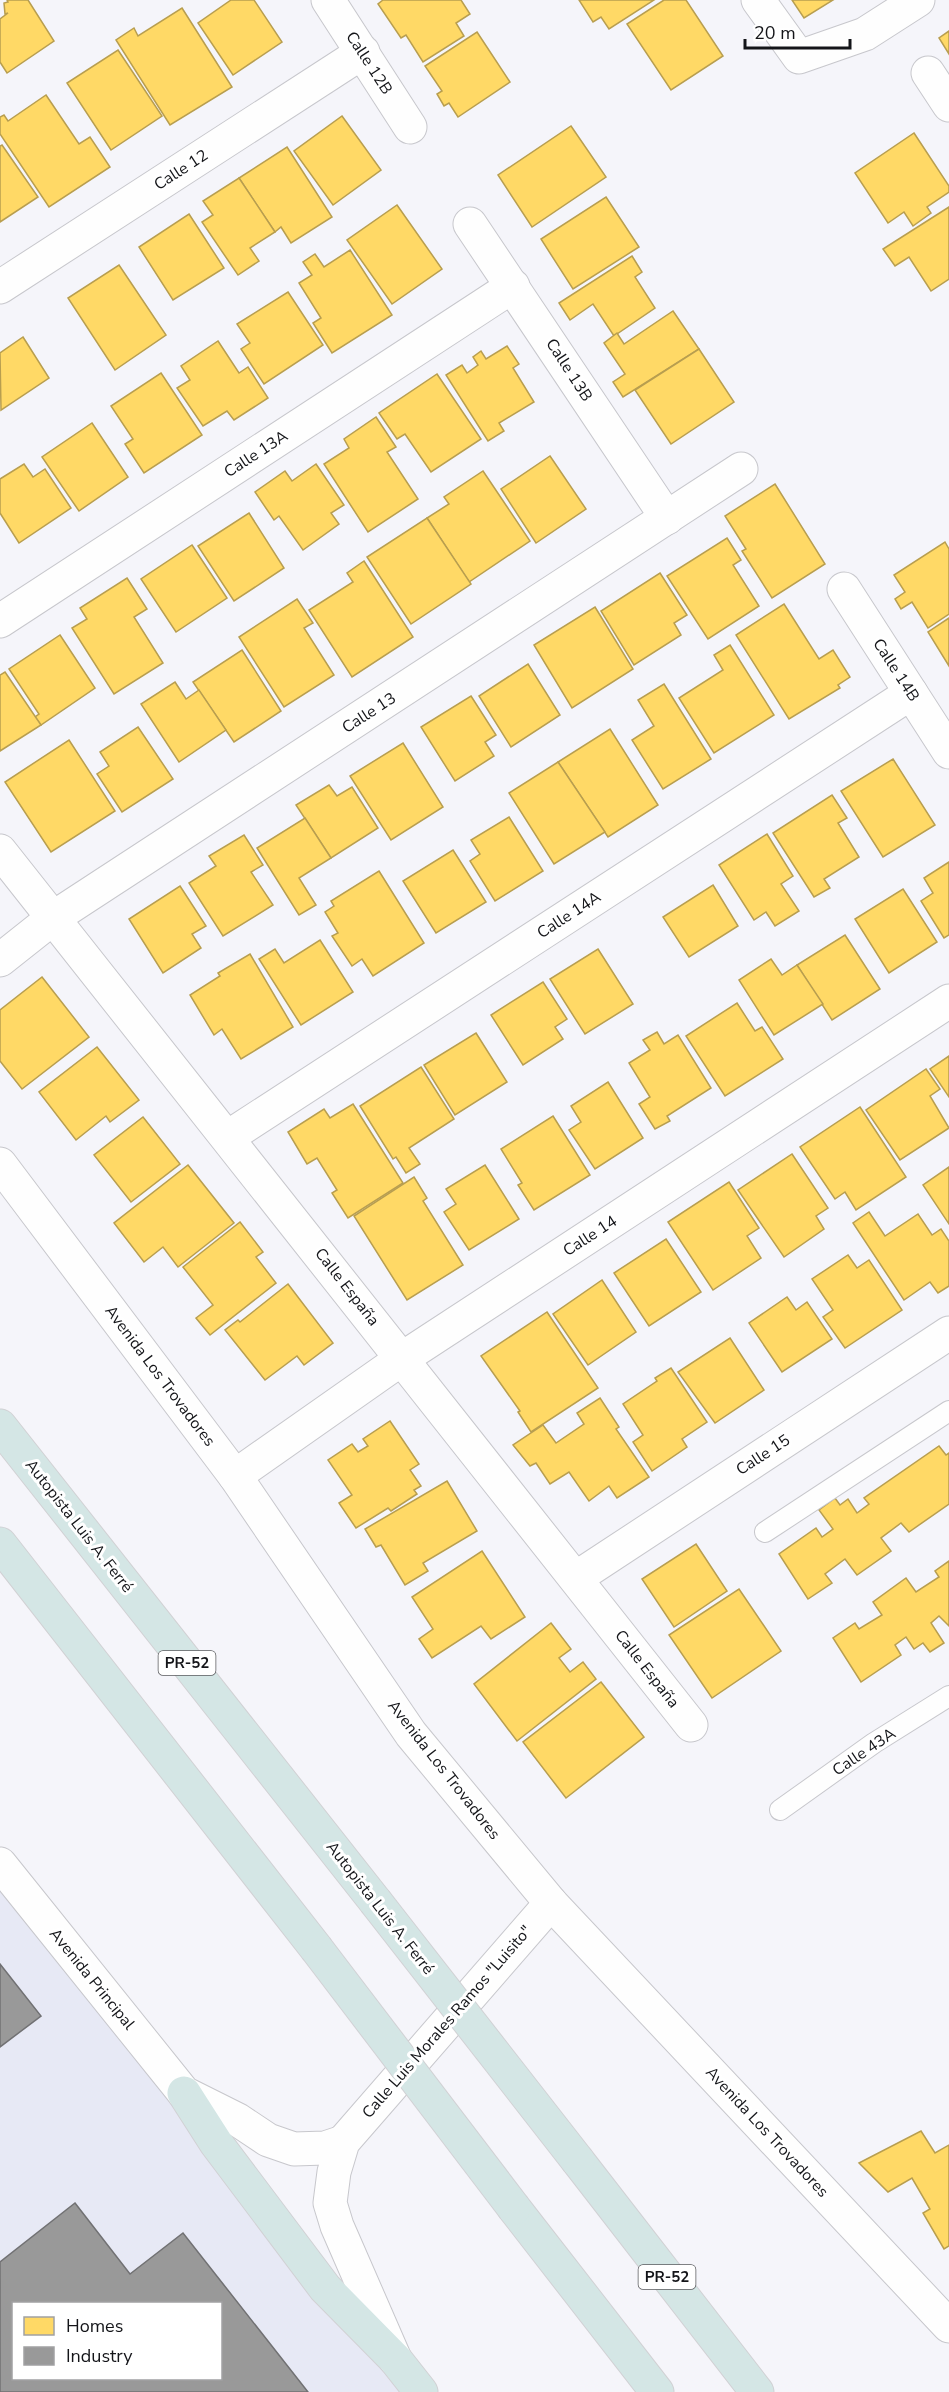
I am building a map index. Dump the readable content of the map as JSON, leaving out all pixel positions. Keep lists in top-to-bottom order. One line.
{"streets":{"highway":["Autopista Luis A. Ferré","PR-52"],"street":["Calle 12B","Calle 12","Calle 13B","Calle 13A","Calle 14B","Calle 13","Calle 14A","Calle 14","Calle España","Avenida Los Trovadores","Calle 15","Avenida Principal","Calle Luis Morales Ramos \"Luisito\""],"lane":["Calle 43A"]},"crossings":[["Calle 12B","Calle 12"],["Calle 13B","Calle 13A"],["Calle 13B","Calle 13"],["Calle 14B","Calle 14A"],["Calle 13","Calle España"],["Calle 14A","Calle España"],["Calle 14","Calle España"],["Calle 14","Avenida Los Trovadores"],["Calle España","Calle 15"],["Avenida Los Trovadores","Calle Luis Morales Ramos \"Luisito\""]],"legend":["Homes","Industry"],"scale_bar":"20 m"}
